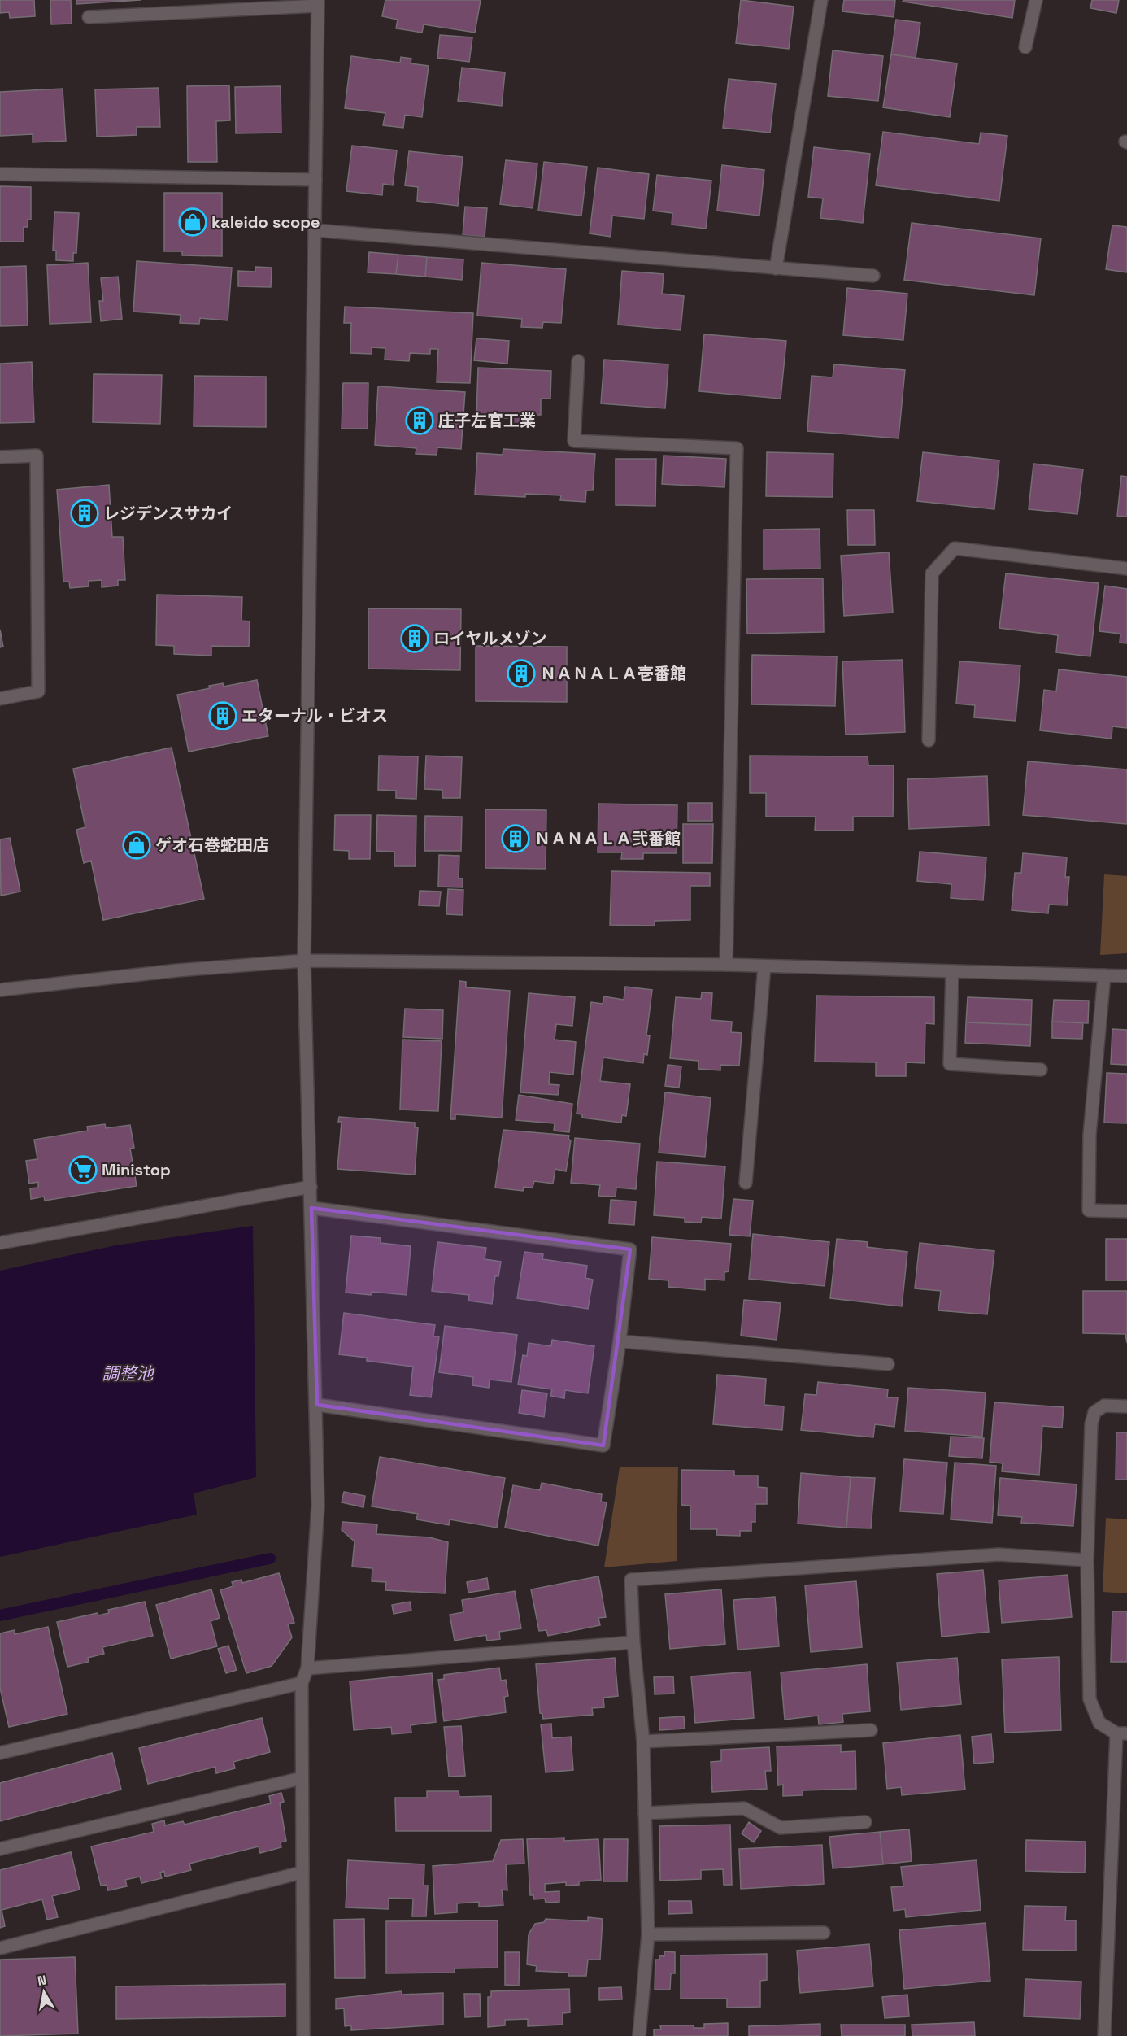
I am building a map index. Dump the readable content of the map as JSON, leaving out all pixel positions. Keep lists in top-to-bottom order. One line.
{"water":["調整池"],"places":{"shop":["kaleido scope","ゲオ石巻蛇田店"],"building":["庄子左官工業","レジデンスサカイ","ロイヤルメゾン","ＮＡＮＡＬＡ壱番館","エターナル・ビオス","ＮＡＮＡＬＡ弐番館"],"supermarket":["Ministop"]},"north":"top"}
